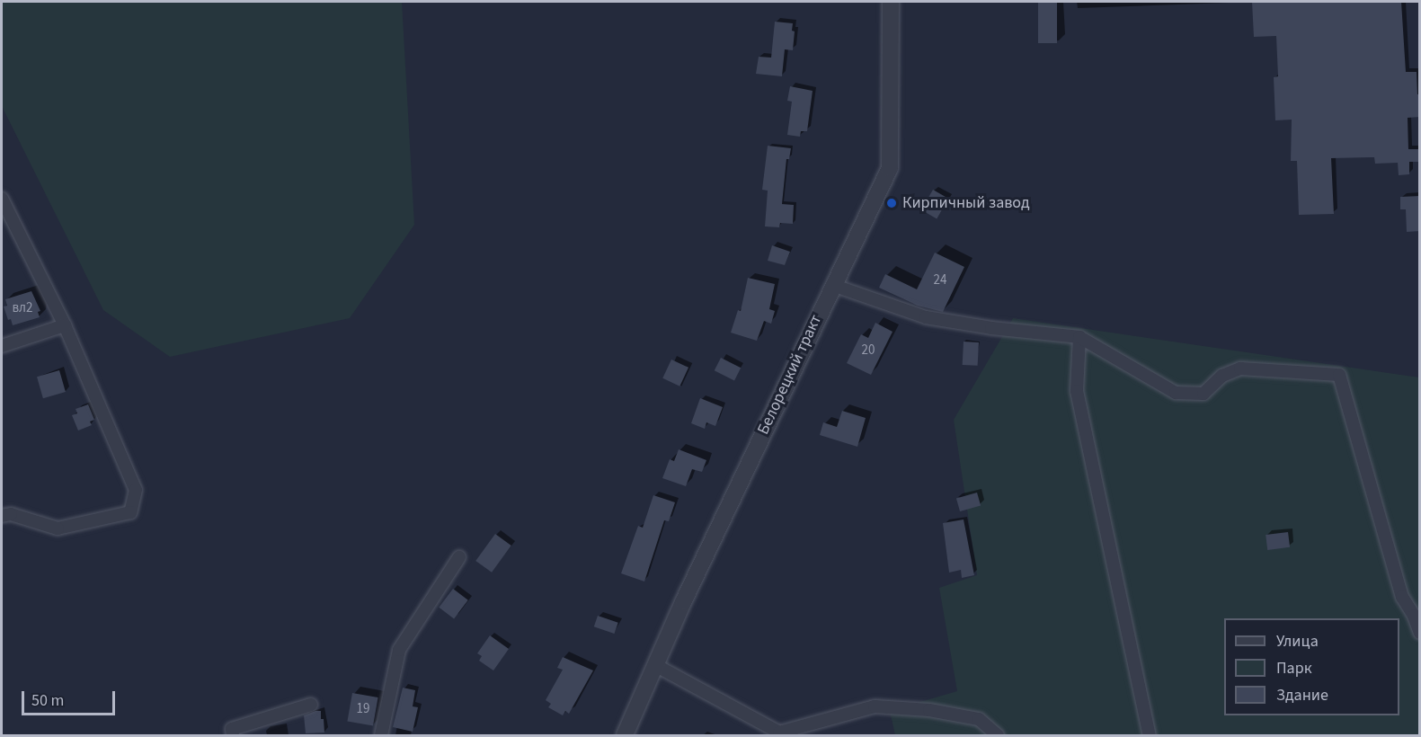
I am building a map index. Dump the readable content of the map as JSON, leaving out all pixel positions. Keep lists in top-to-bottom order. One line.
{"streets":{"street":["Белорецкий тракт"]},"places":["Кирпичный завод"],"house_numbers":["24","вл2","20","19"],"legend":["Улица","Парк","Здание"],"scale_bar":"50 m"}
